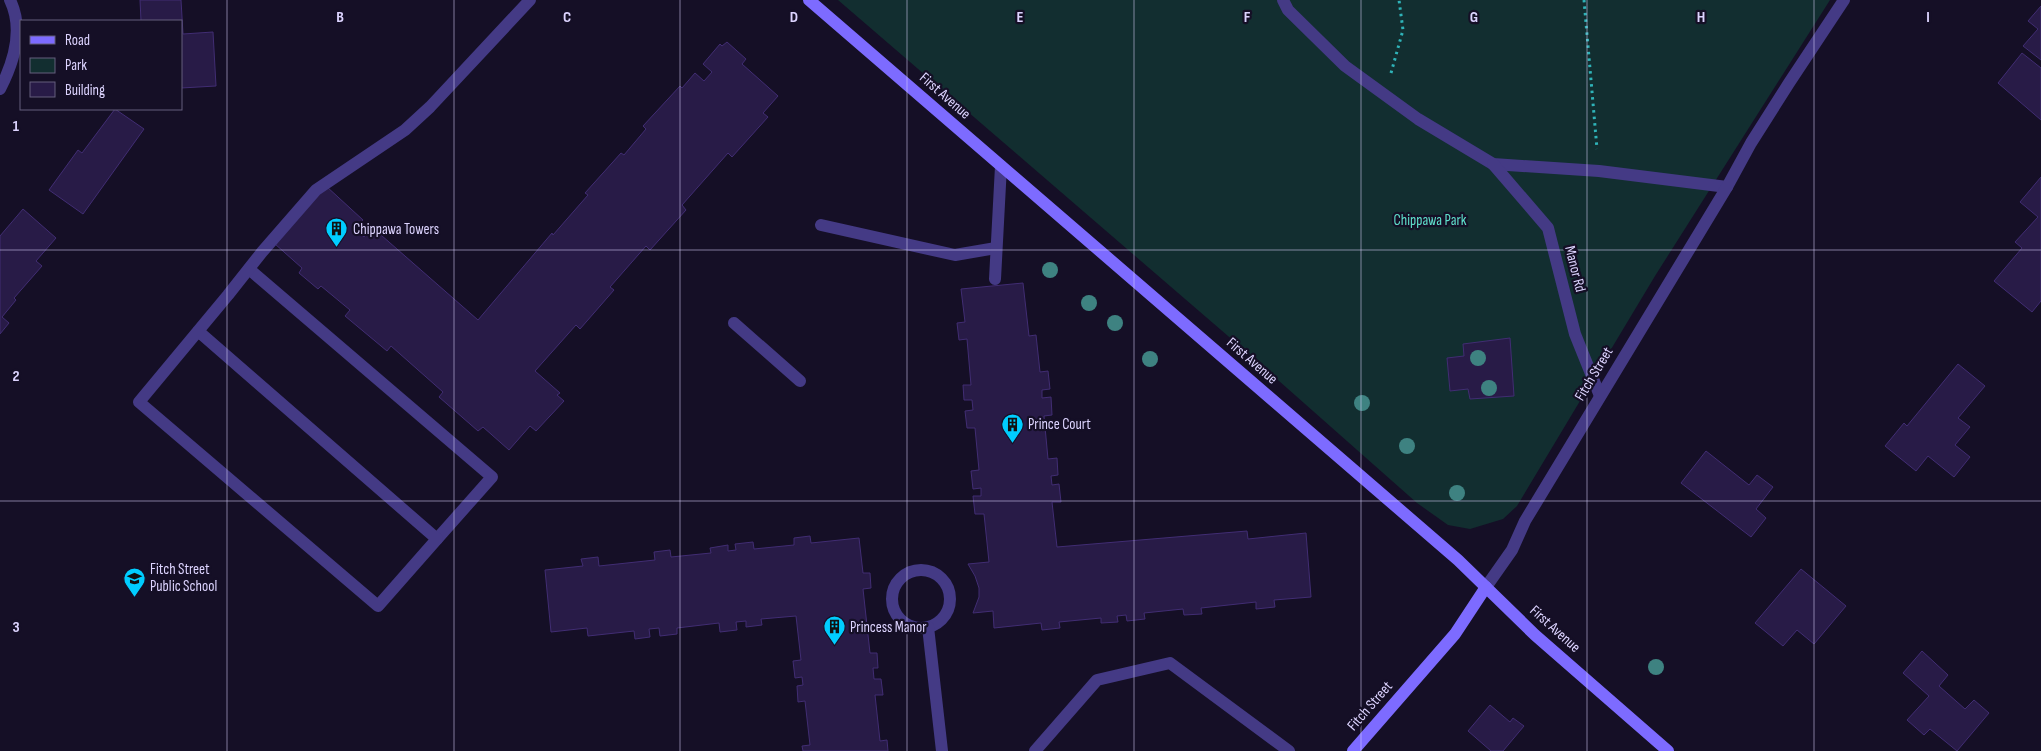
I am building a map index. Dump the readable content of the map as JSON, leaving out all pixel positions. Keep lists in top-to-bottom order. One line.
{"streets":{"street":["First Avenue","Manor Rd","Fitch Street"]},"crossings":[["First Avenue","Fitch Street"],["Manor Rd","Fitch Street"]],"parks":["Chippawa Park"],"places":{"building":["Chippawa Towers","Prince Court","Princess Manor"],"school or university":["Fitch Street Public School"]},"legend":["Road","Park","Building"],"grid":{"columns":["B","C","D","E","F","G","H","I"],"rows":["1","2","3"]}}
